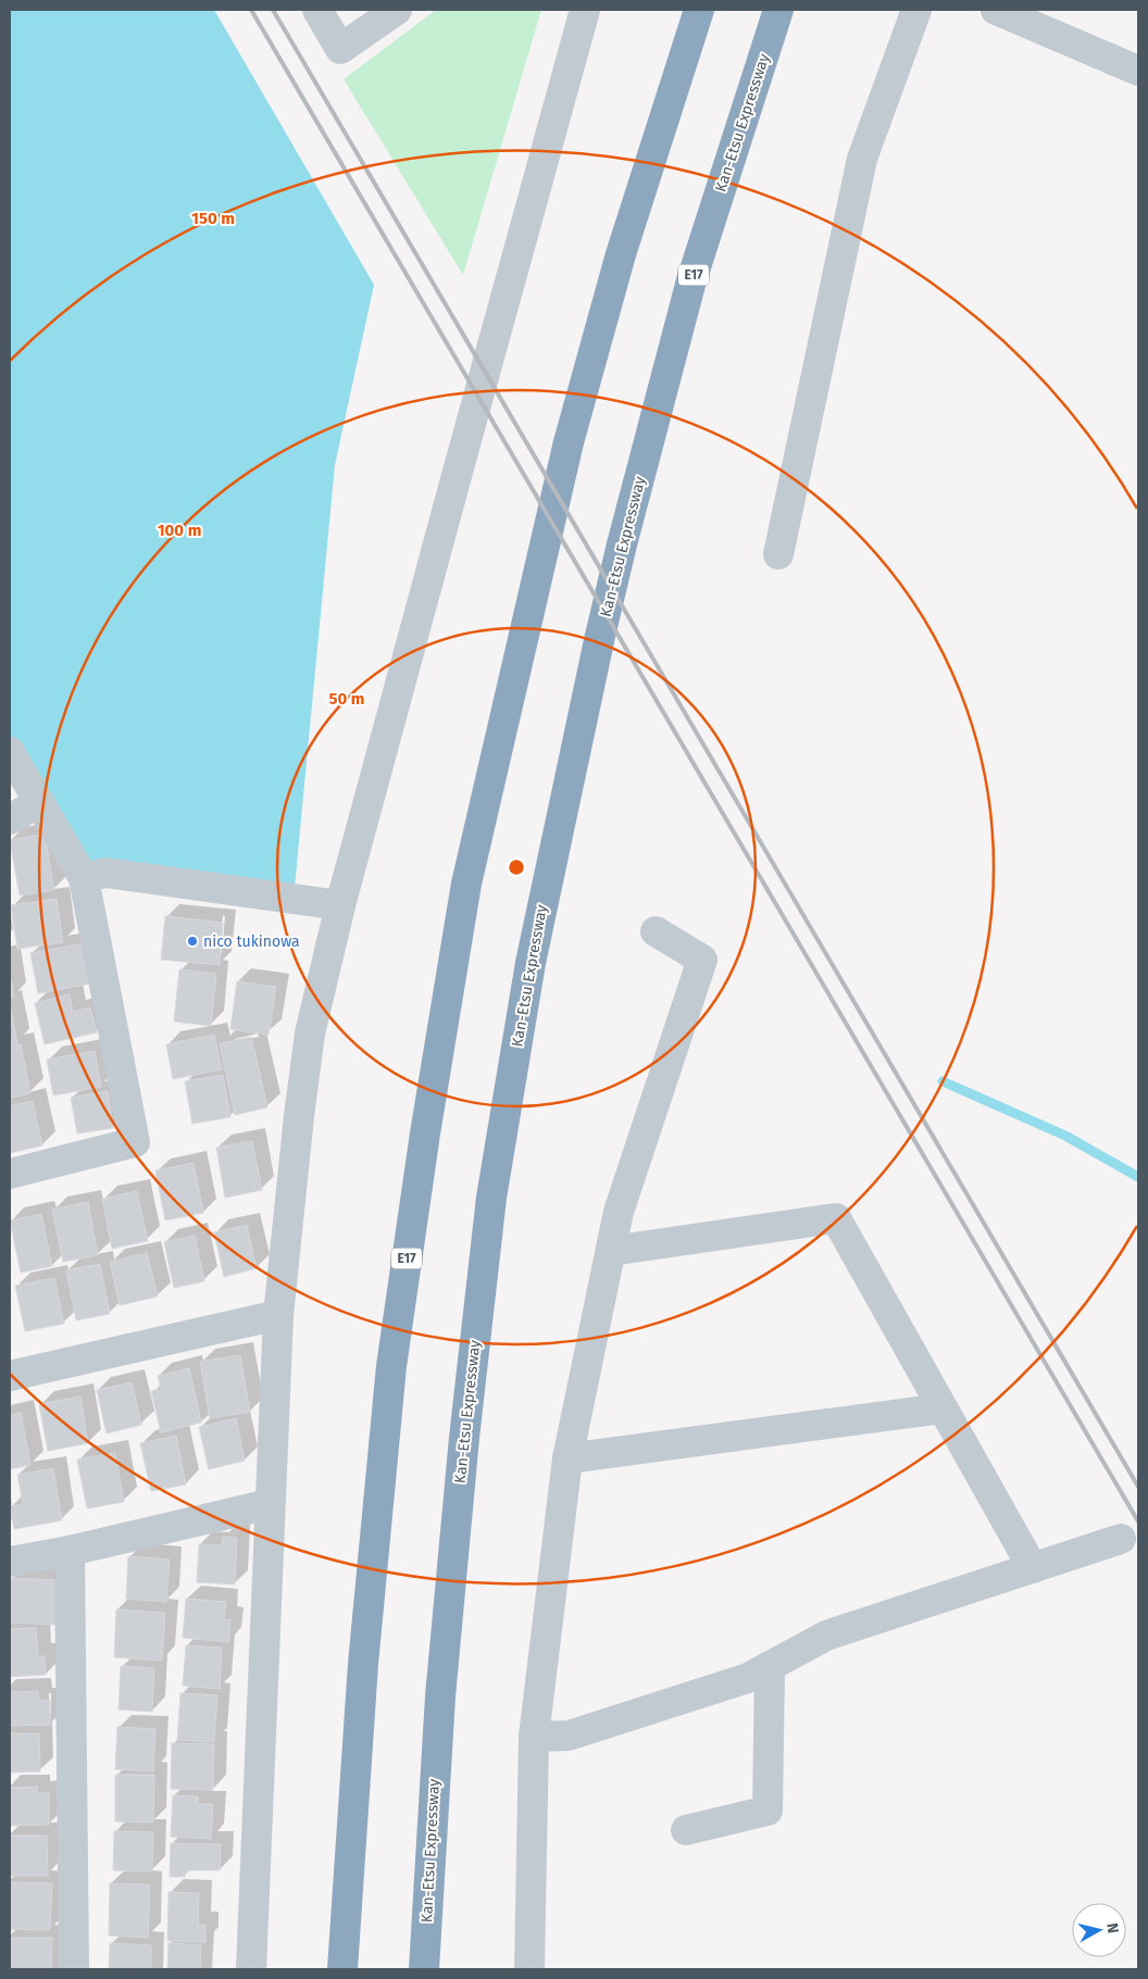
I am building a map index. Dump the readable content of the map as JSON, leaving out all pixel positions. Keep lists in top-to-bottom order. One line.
{"streets":{"highway":["Kan-Etsu Expressway","E17"]},"places":["nico tukinowa"],"north":"right","rings":["150 m","100 m","50 m"]}
